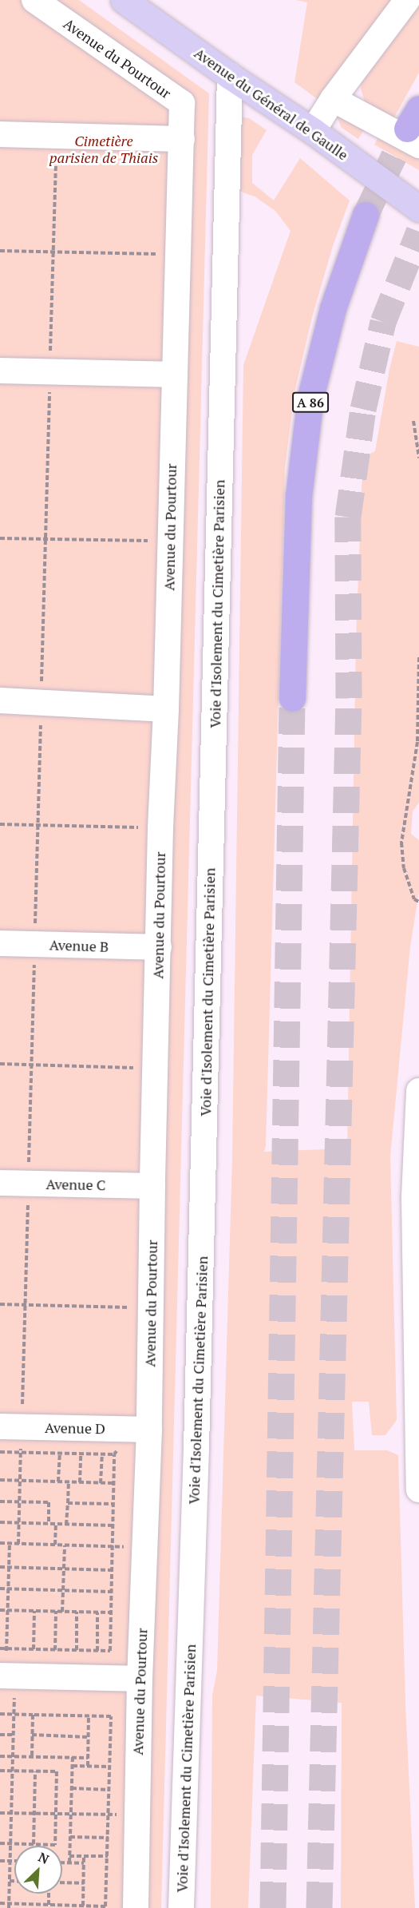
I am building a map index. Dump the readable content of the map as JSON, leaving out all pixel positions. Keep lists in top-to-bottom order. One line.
{"streets":{"highway":["A 86"],"main road":["Avenue du Général de Gaulle"],"street":["Avenue du Pourtour","Voie d'Isolement du Cimetière Parisien","Avenue B","Avenue C","Avenue D"]},"crossings":[["Avenue du Pourtour","Avenue B"],["Avenue du Pourtour","Avenue C"],["Avenue du Pourtour","Avenue D"],["Avenue du Général de Gaulle","Voie d'Isolement du Cimetière Parisien"]],"parks":["Cimetière parisien de Thiais"],"north":"top right"}
